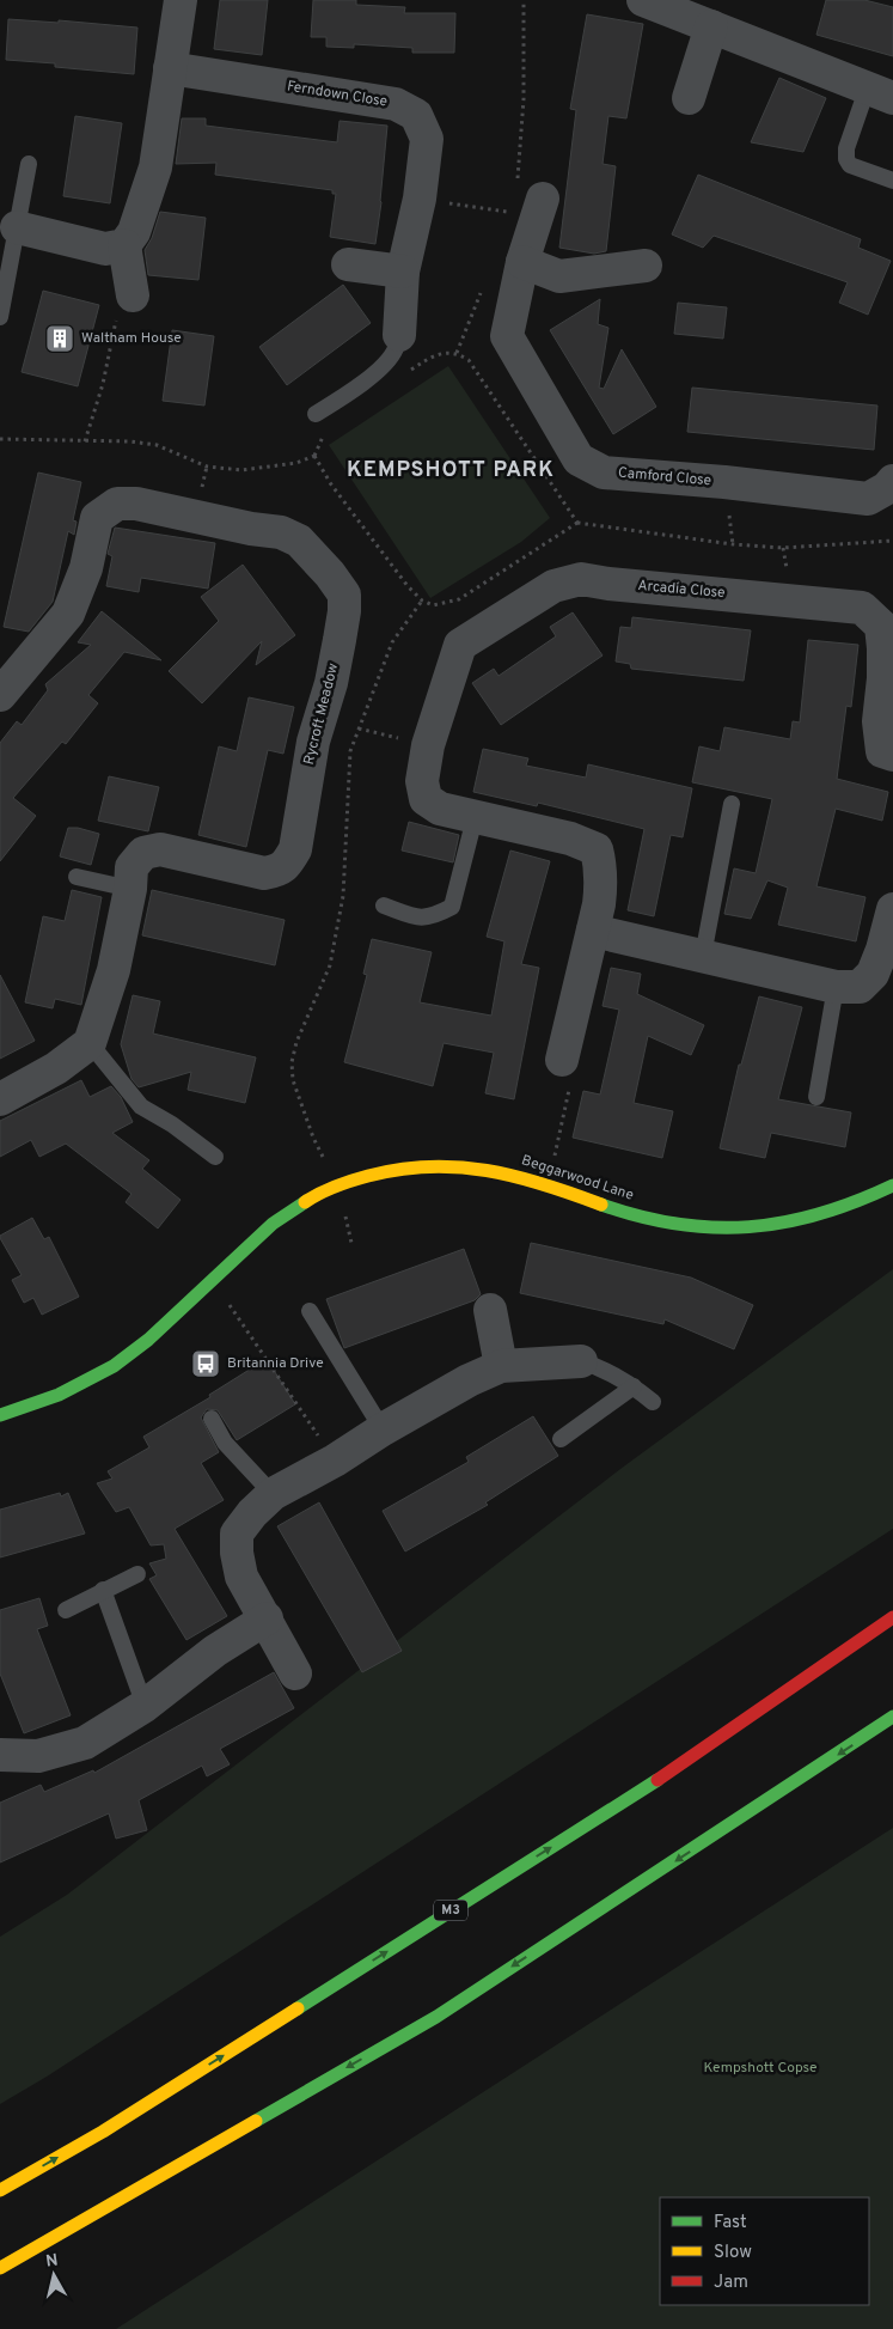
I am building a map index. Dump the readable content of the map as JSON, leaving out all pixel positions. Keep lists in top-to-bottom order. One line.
{"streets":{"main road":["Beggarwood Lane","M3"],"street":["Ferndown Close","Camford Close","Arcadia Close","Rycroft Meadow"]},"districts":["KEMPSHOTT PARK"],"parks":["Kempshott Copse"],"places":{"building":["Waltham House"],"bus stop":["Britannia Drive"]},"legend":["Fast","Slow","Jam"],"north":"top"}
